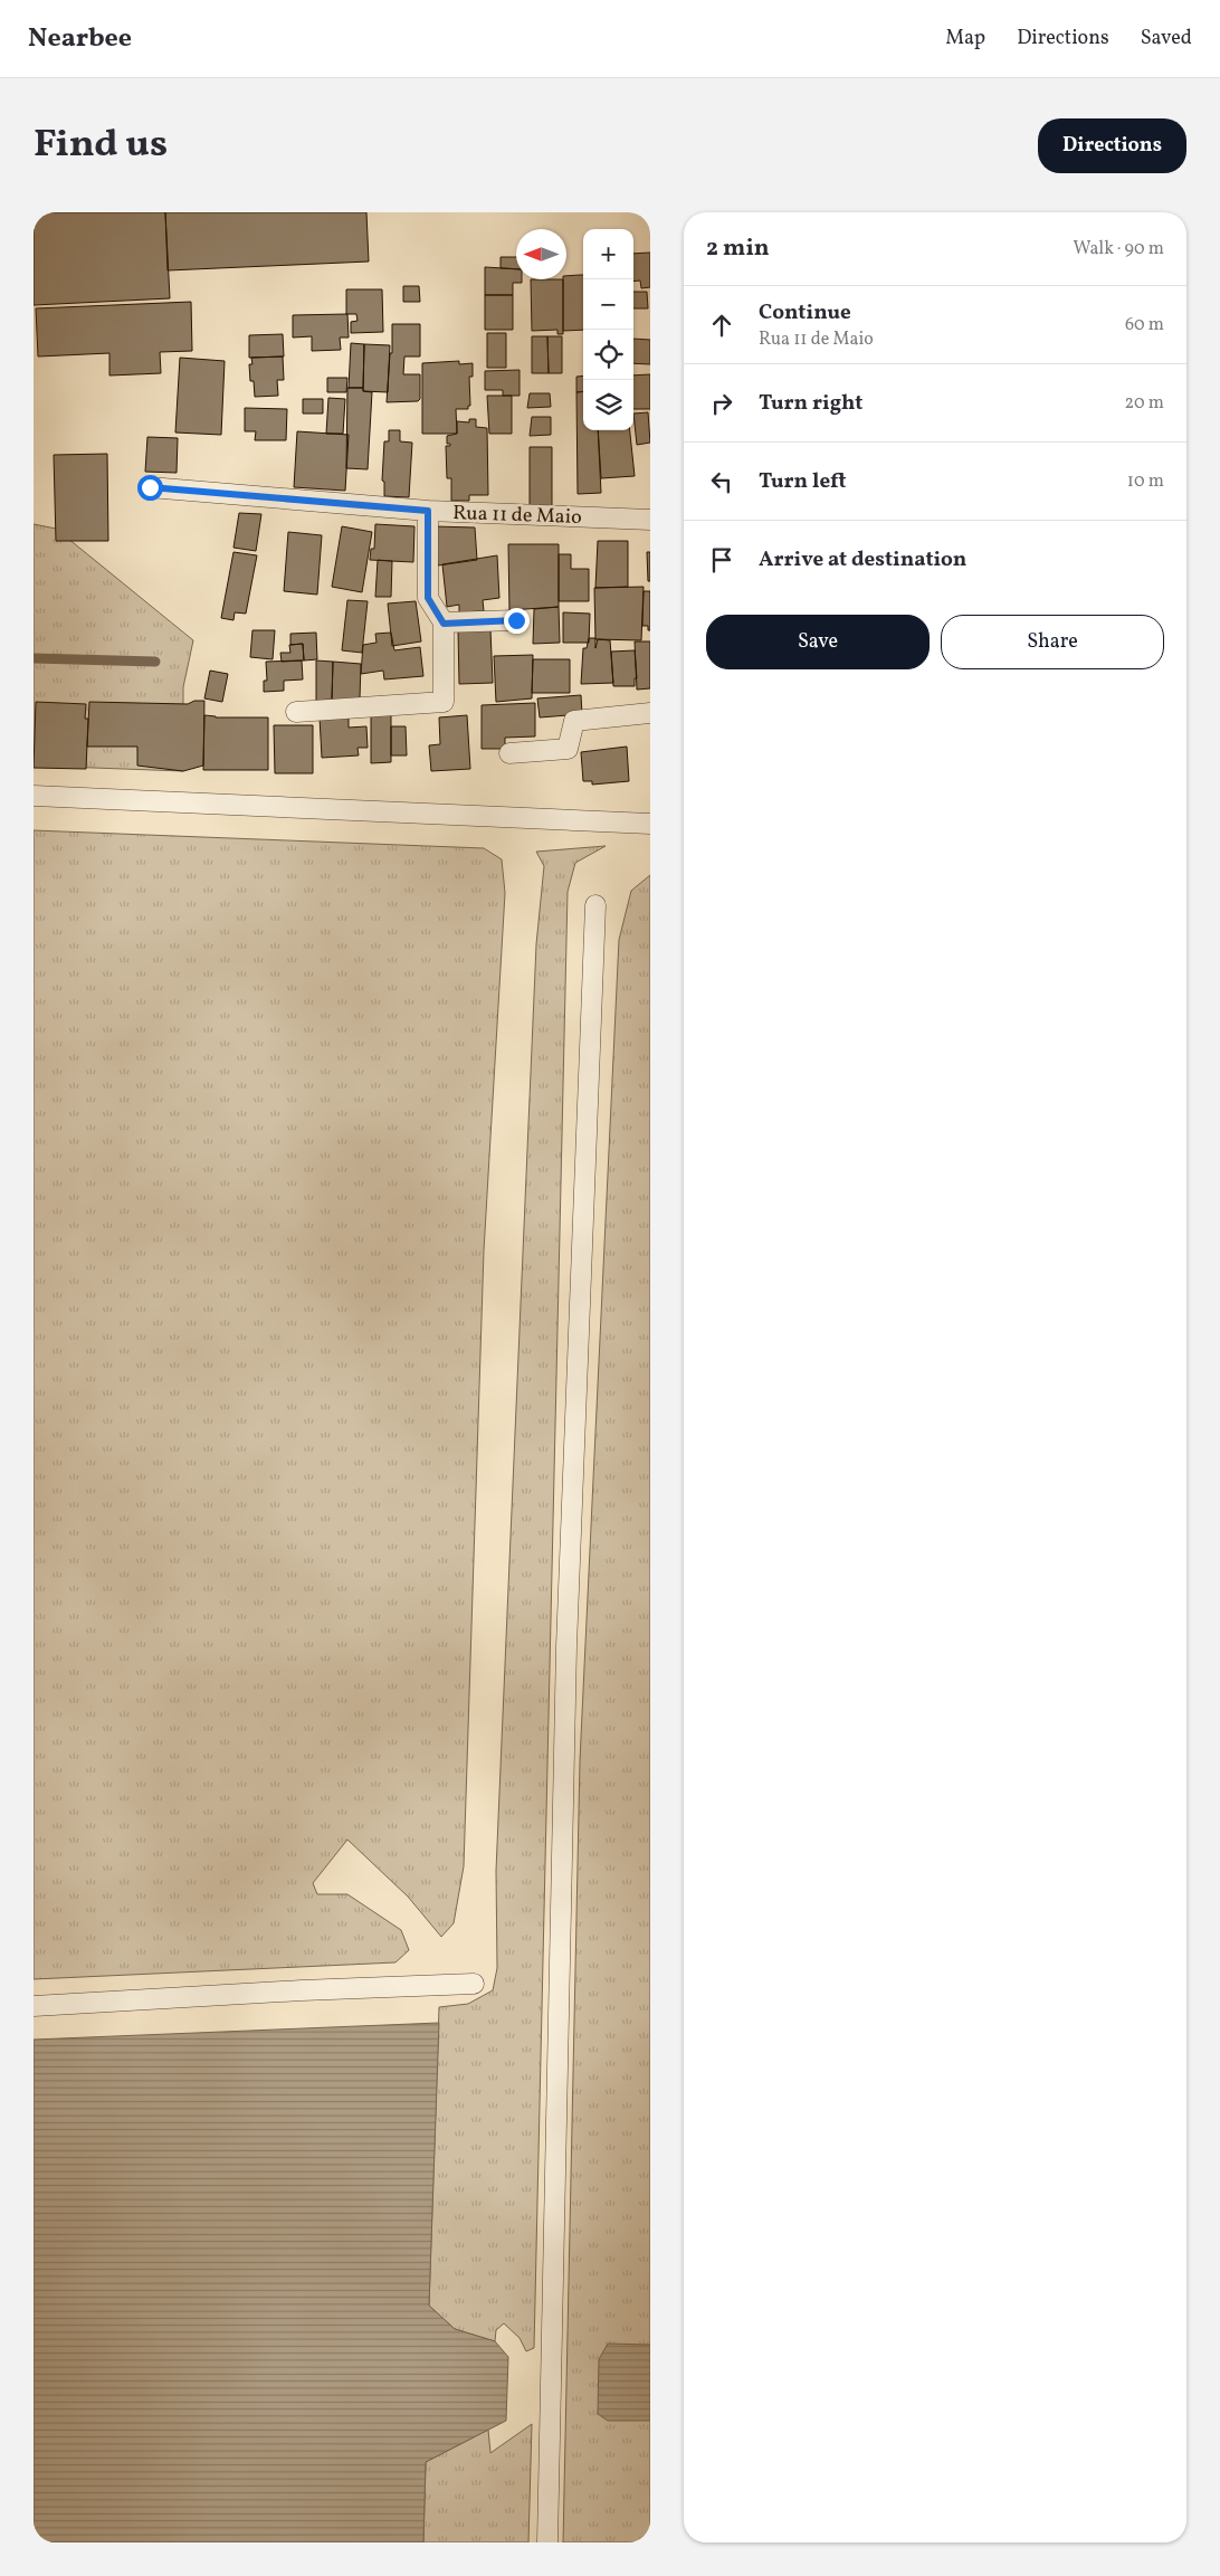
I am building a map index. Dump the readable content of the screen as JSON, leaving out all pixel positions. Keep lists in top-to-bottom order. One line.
{"streets":{"lane":["Rua 11 de Maio"]},"north":"left","page":{"header":"Nearbee","nav":["Map","Directions","Saved"],"title":"Find us","buttons":["Directions",["Save","Share"]],"heading":["2 min","Walk · 90 m"],"map_buttons":["+","−"],"list":[["Continue","Rua 11 de Maio","60 m"],["Turn right","20 m"],["Turn left","10 m"],"Arrive at destination"]}}
